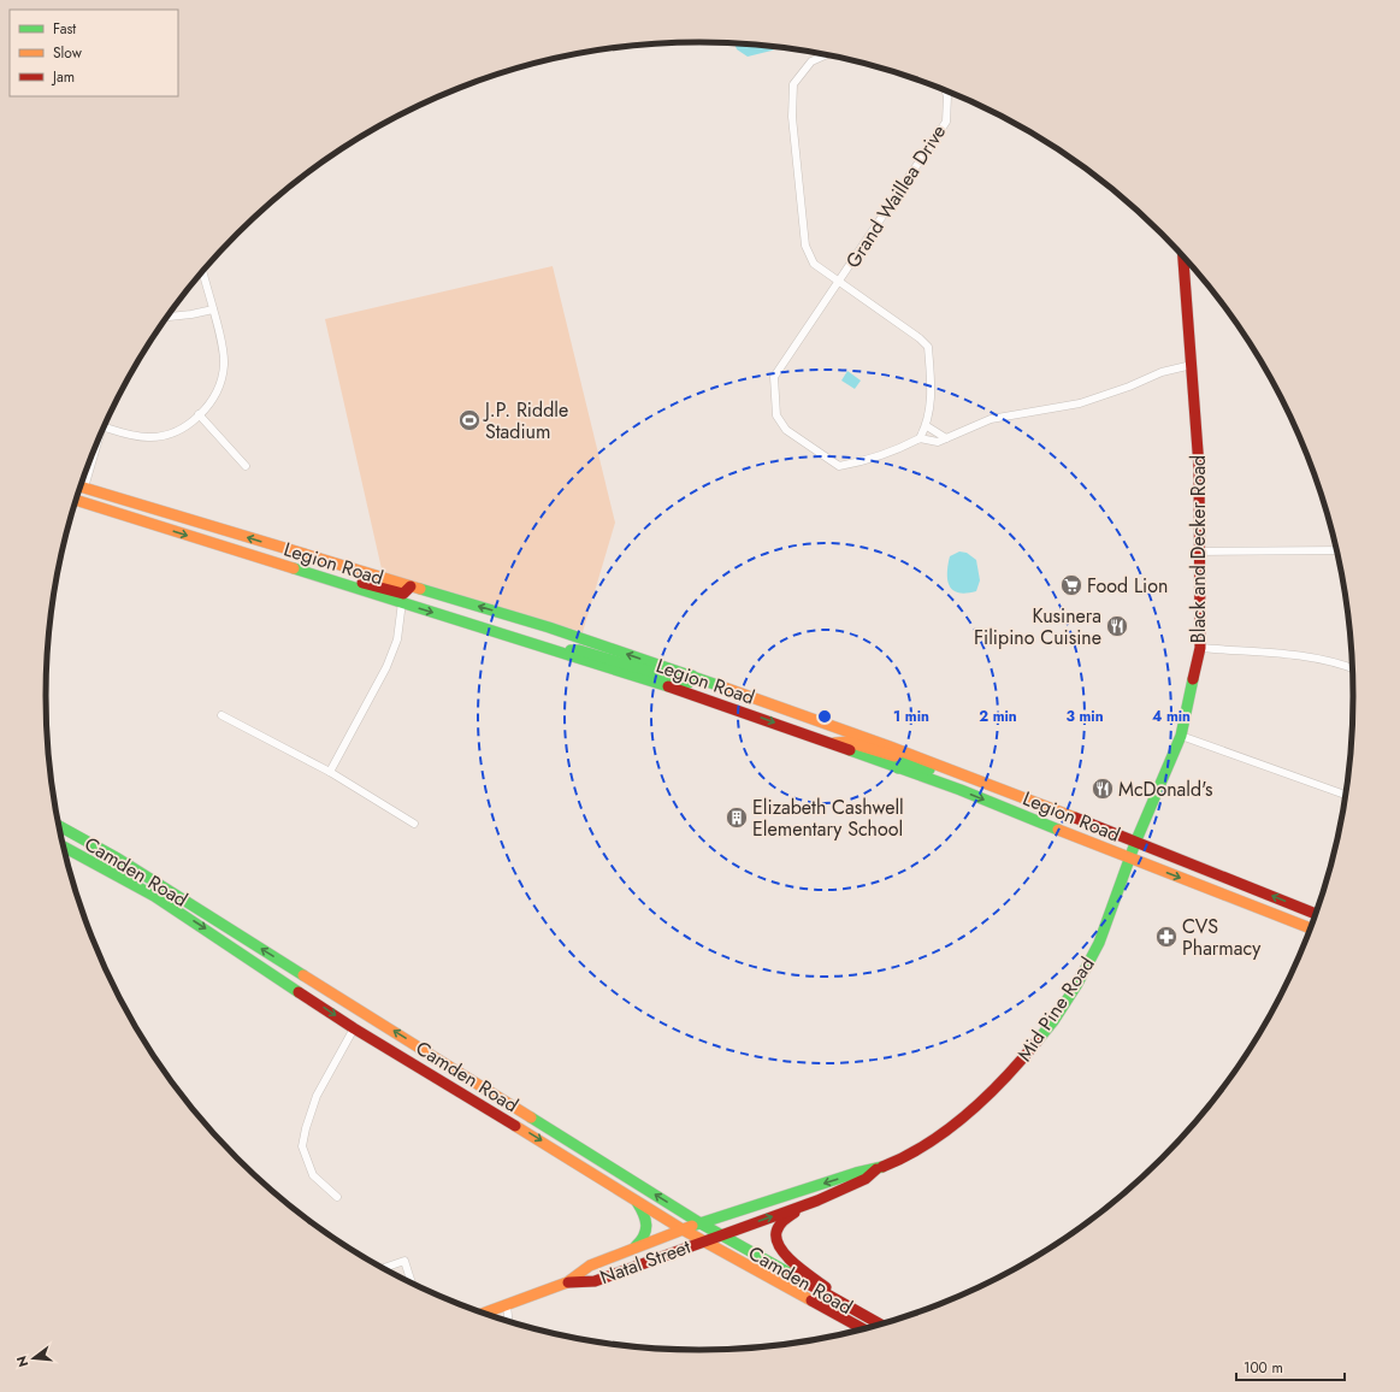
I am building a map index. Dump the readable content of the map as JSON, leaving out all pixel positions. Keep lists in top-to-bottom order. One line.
{"streets":{"main road":["Black and Decker Road","Legion Road","Camden Road","Mid Pine Road","Natal Street"],"street":["Grand Waillea Drive"]},"crossings":[["Black and Decker Road","Legion Road"],["Black and Decker Road","Mid Pine Road"],["Legion Road","Mid Pine Road"],["Camden Road","Mid Pine Road"],["Camden Road","Natal Street"],["Mid Pine Road","Natal Street"]],"places":{"sports":["J.P. Riddle Stadium"],"supermarket":["Food Lion"],"restaurant":["Kusinera Filipino Cuisine","McDonald's"],"building":["Elizabeth Cashwell Elementary School"],"pharmacy":["CVS Pharmacy"]},"legend":["Fast","Slow","Jam"],"scale_bar":"100 m","north":"left","rings":["1 min","2 min","3 min","4 min"]}
